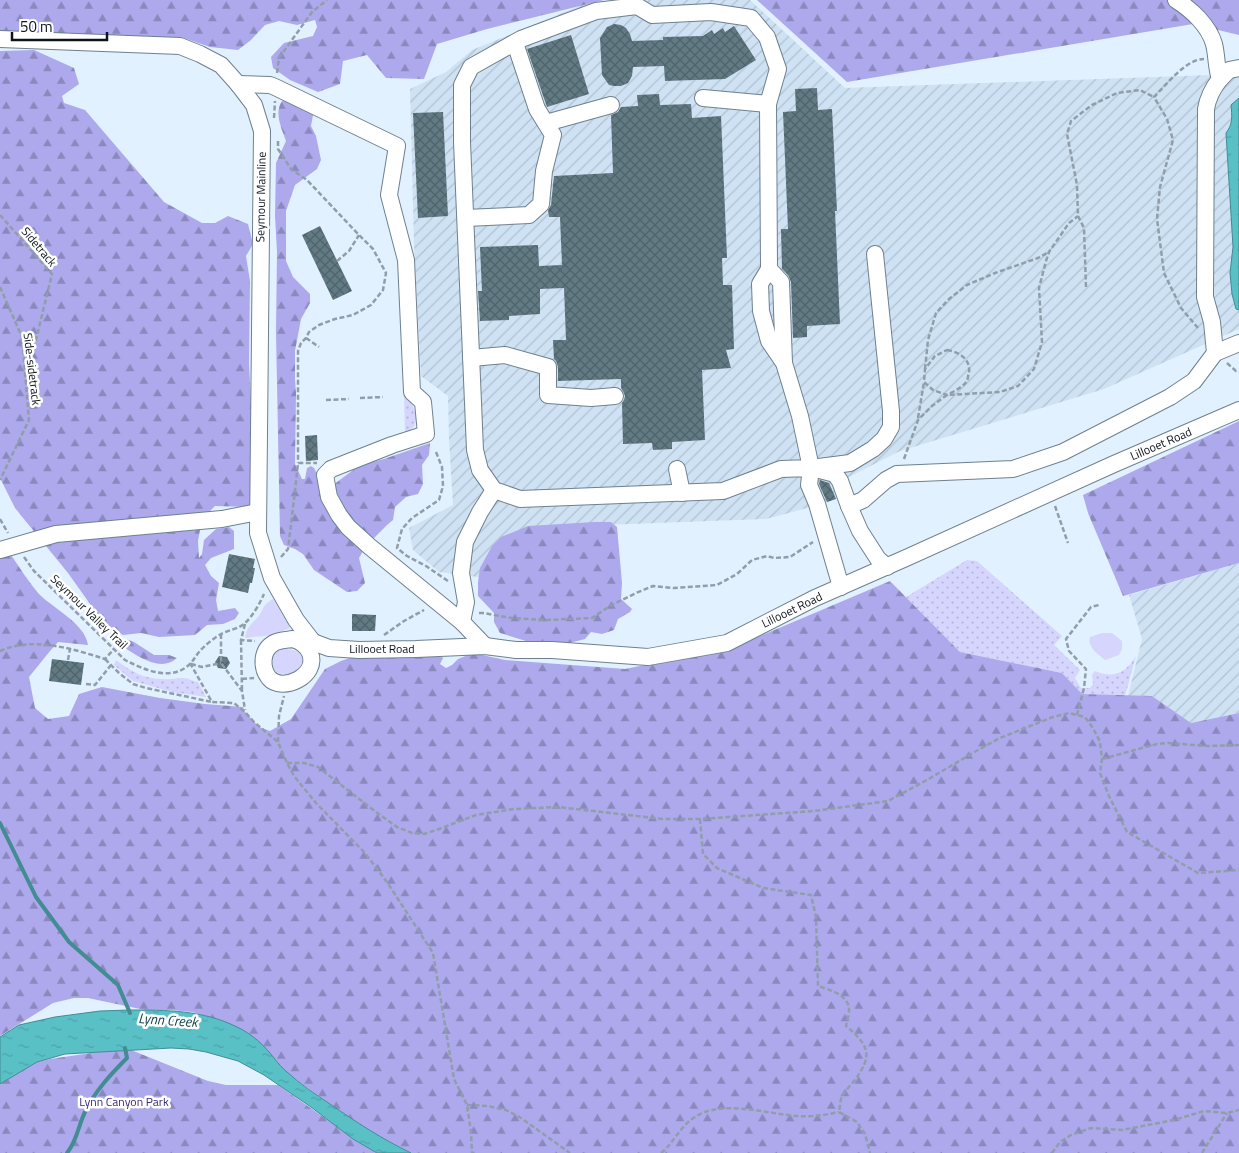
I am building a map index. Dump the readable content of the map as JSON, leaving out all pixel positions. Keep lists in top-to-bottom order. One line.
{"streets":{"street":["Seymour Mainline","Lillooet Road"],"path":["Sidetrack","Side-sidetrack","Seymour Valley Trail"]},"crossings":[["Seymour Mainline","Lillooet Road"],["Sidetrack","Side-sidetrack"]],"water":["Lynn Creek"],"parks":["Lynn Canyon Park"],"scale_bar":"50 m"}
